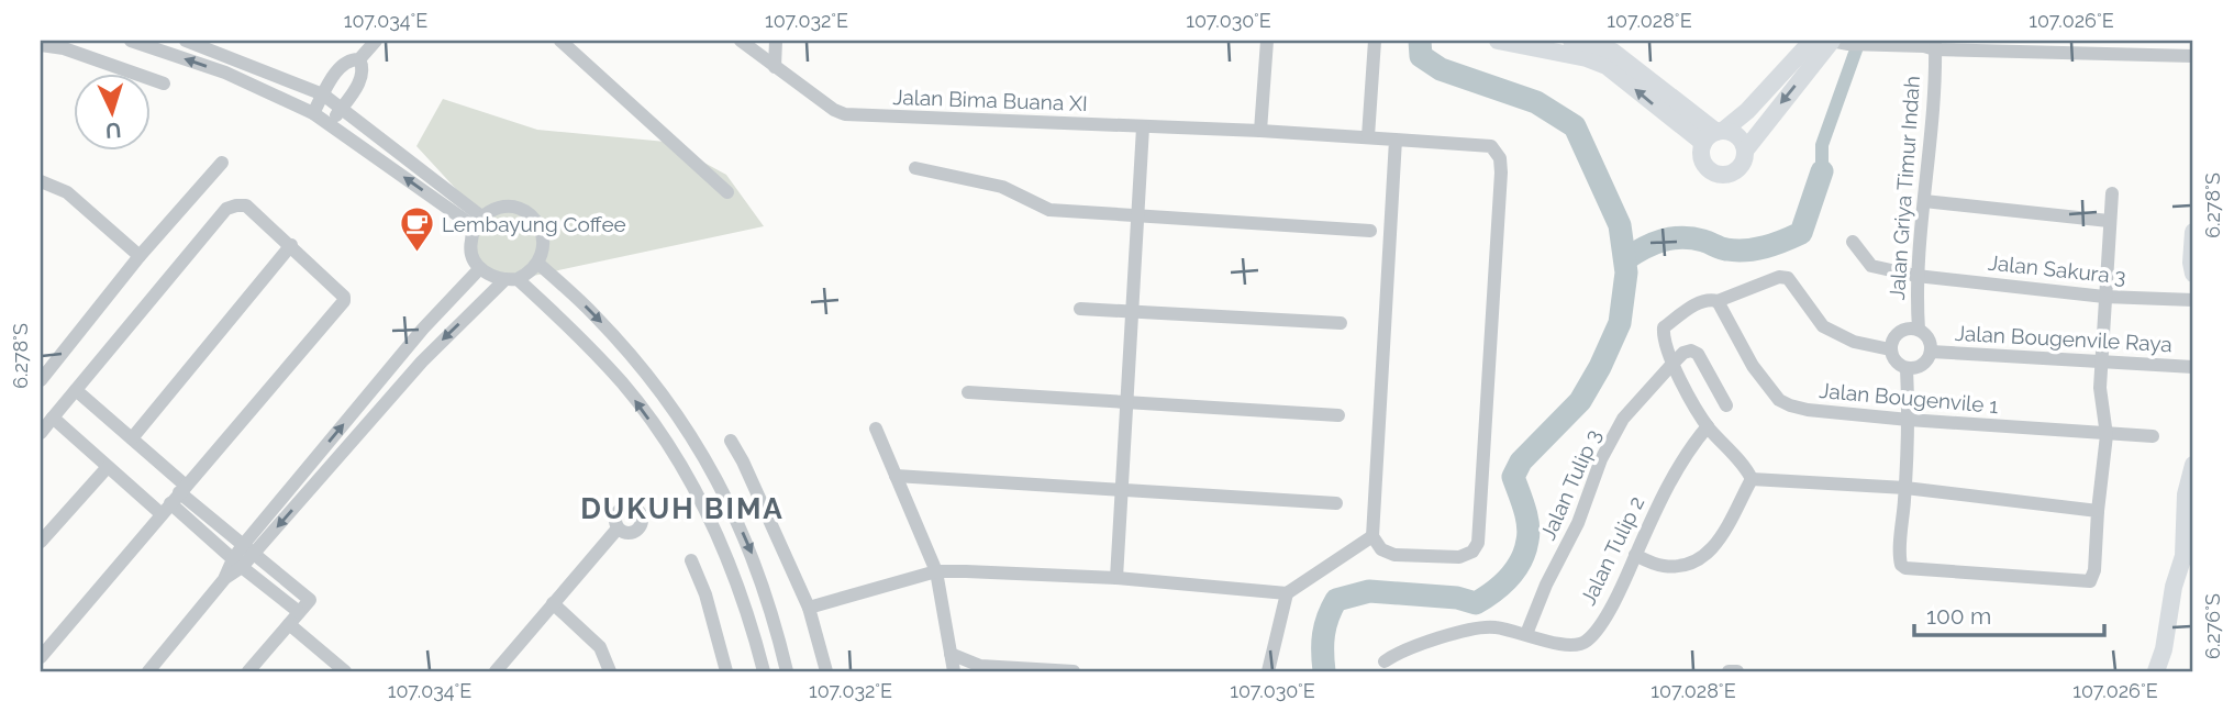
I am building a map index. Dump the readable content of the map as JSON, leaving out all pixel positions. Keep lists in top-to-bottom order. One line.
{"streets":{"street":["Jalan Bima Buana XI","Jalan Griya Timur Indah","Jalan Sakura 3","Jalan Bougenvile Raya","Jalan Bougenvile 1","Jalan Tulip 3","Jalan Tulip 2"]},"crossings":[["Jalan Griya Timur Indah","Jalan Sakura 3"],["Jalan Griya Timur Indah","Jalan Bougenvile Raya"],["Jalan Tulip 3","Jalan Tulip 2"]],"districts":["DUKUH BIMA"],"places":{"cafe":["Lembayung Coffee"]},"scale_bar":"100 m","north":"bottom","coordinates":["107.034°E","107.032°E","107.030°E","107.028°E","107.026°E","6.278°S","6.276°S"]}
